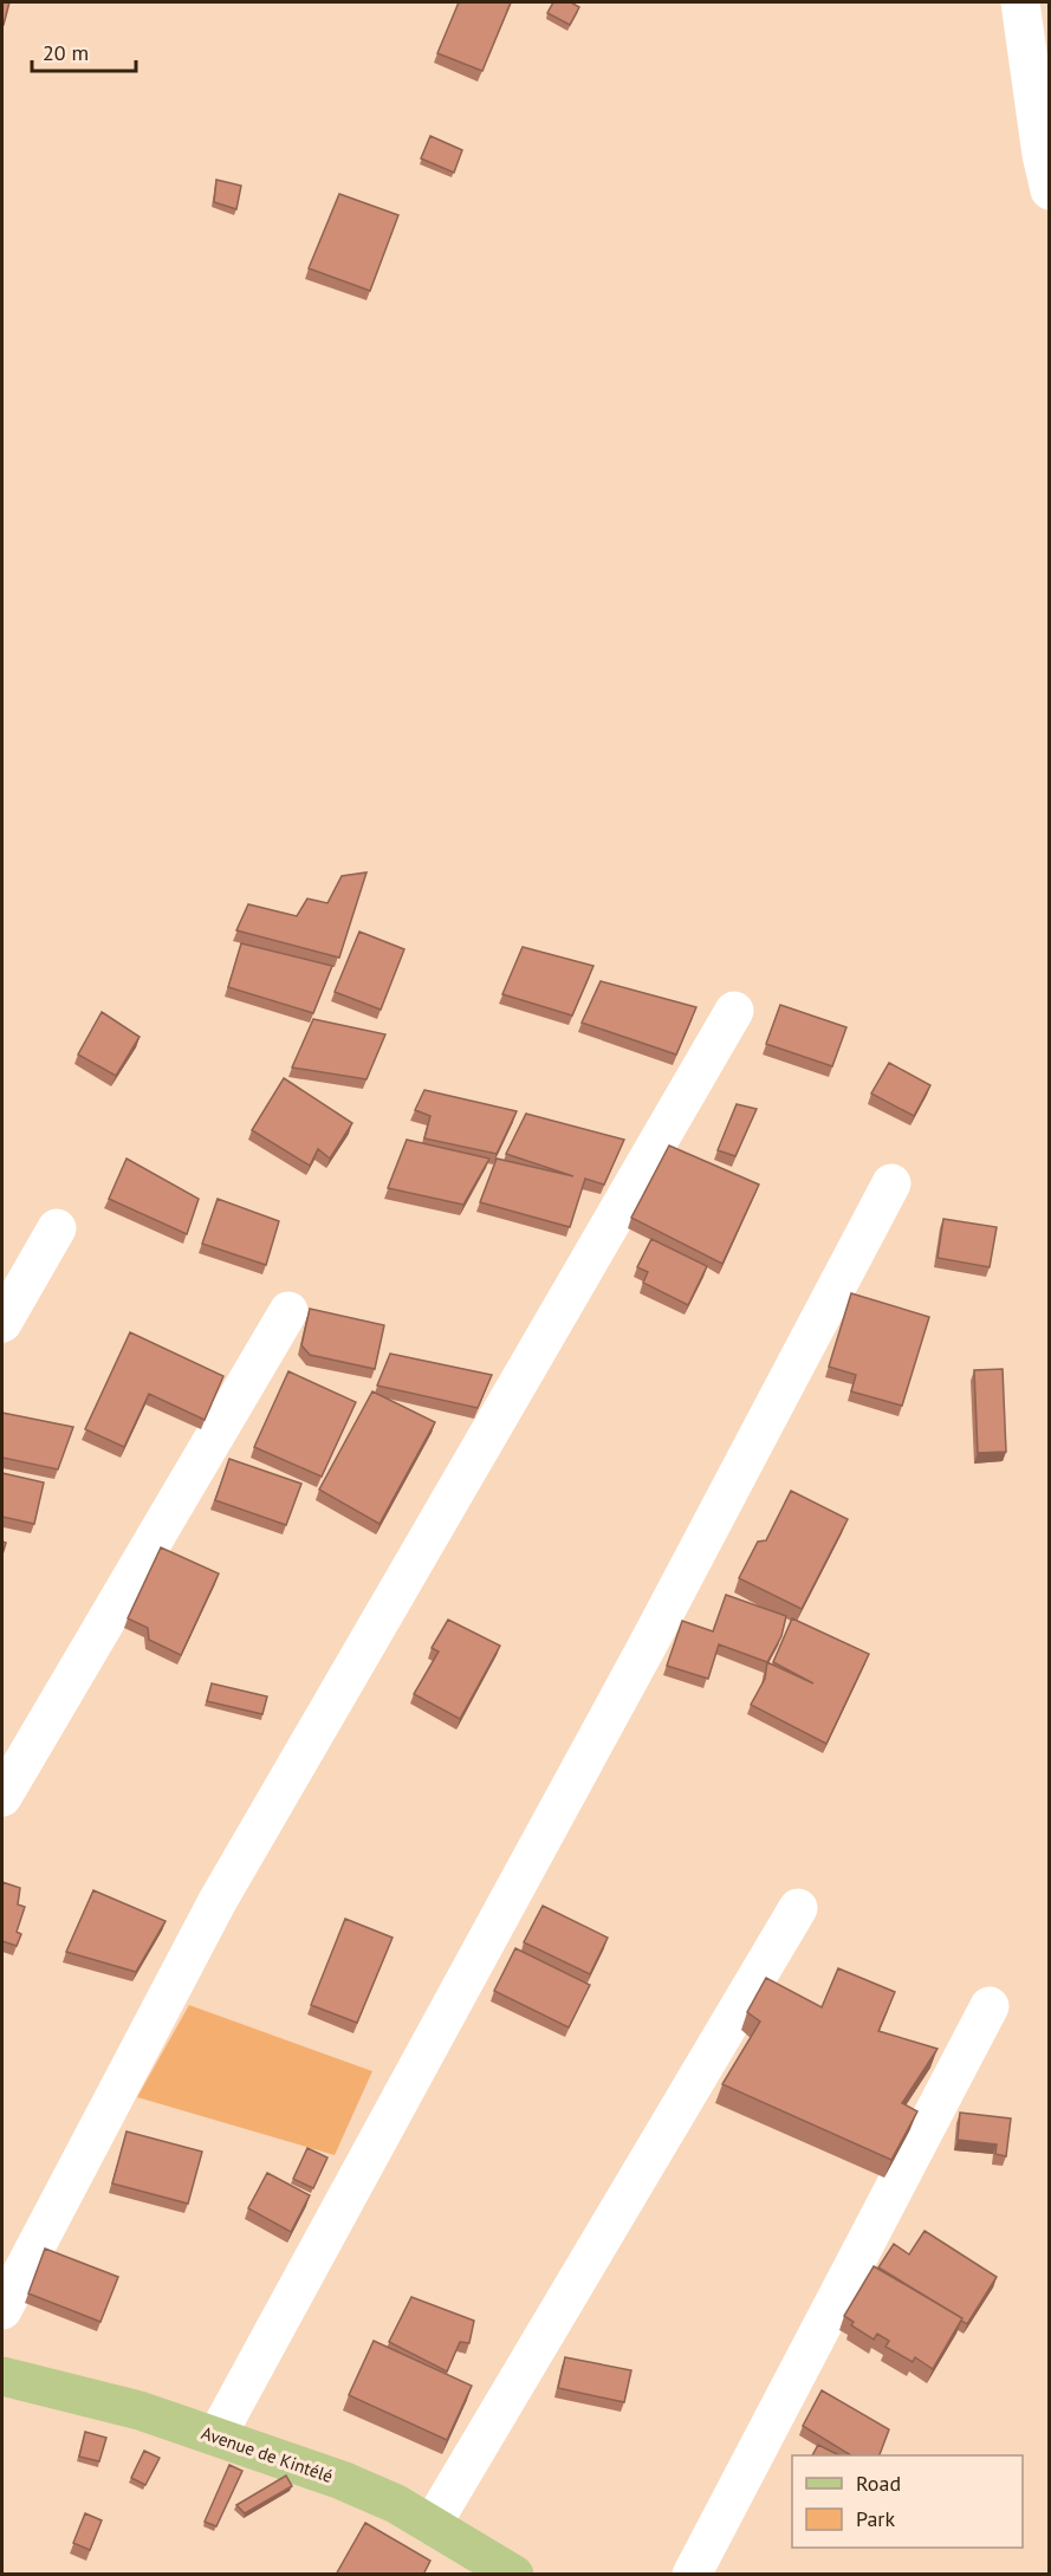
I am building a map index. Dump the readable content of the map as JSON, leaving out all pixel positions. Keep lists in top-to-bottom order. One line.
{"streets":{"main road":["Avenue de Kintélé"]},"legend":["Road","Park"],"scale_bar":"20 m"}
